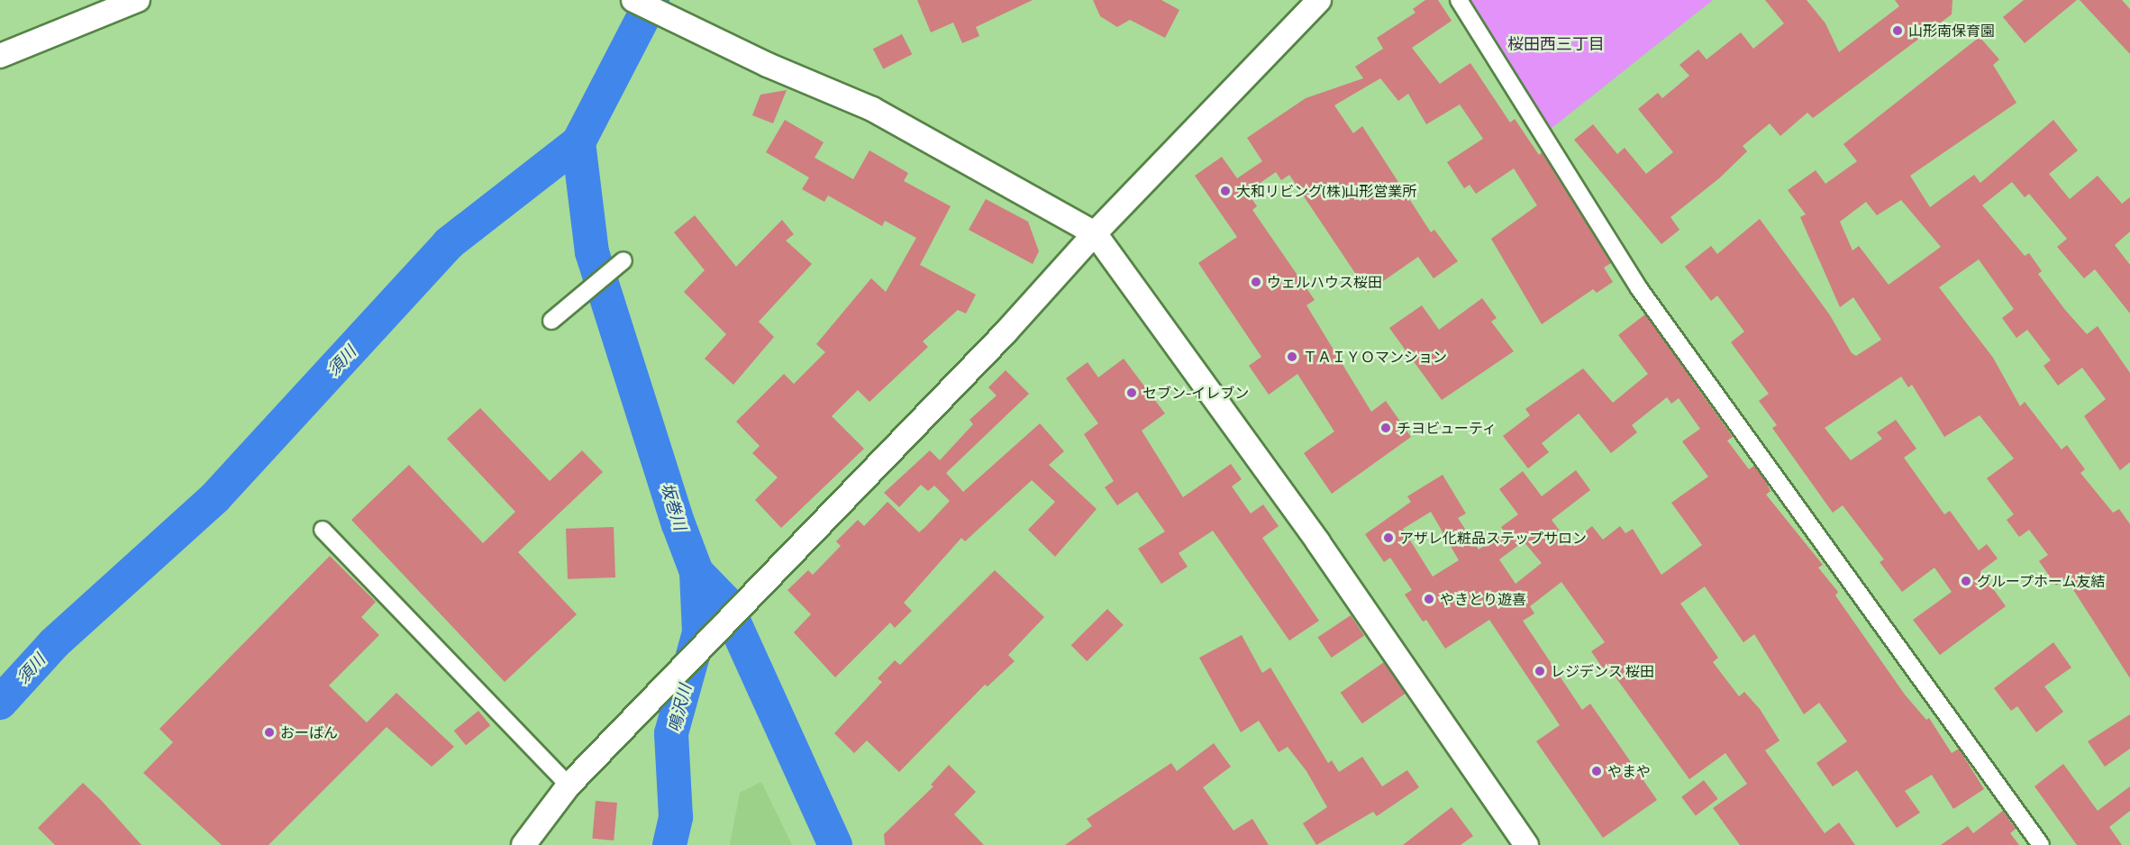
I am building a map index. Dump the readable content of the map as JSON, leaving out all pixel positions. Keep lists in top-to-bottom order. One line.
{"districts":["桜田西三丁目"],"water":["須川","坂巻川","鳴沢川"],"places":["山形南保育園","大和リビング(株)山形営業所","ウェルハウス桜田","ＴＡＩＹＯマンション","セブン-イレブン","チヨビューティ","アザレ化粧品ステップサロン","グループホーム友結","やきとり遊喜","レジデンス 桜田","おーばん","やまや"]}
